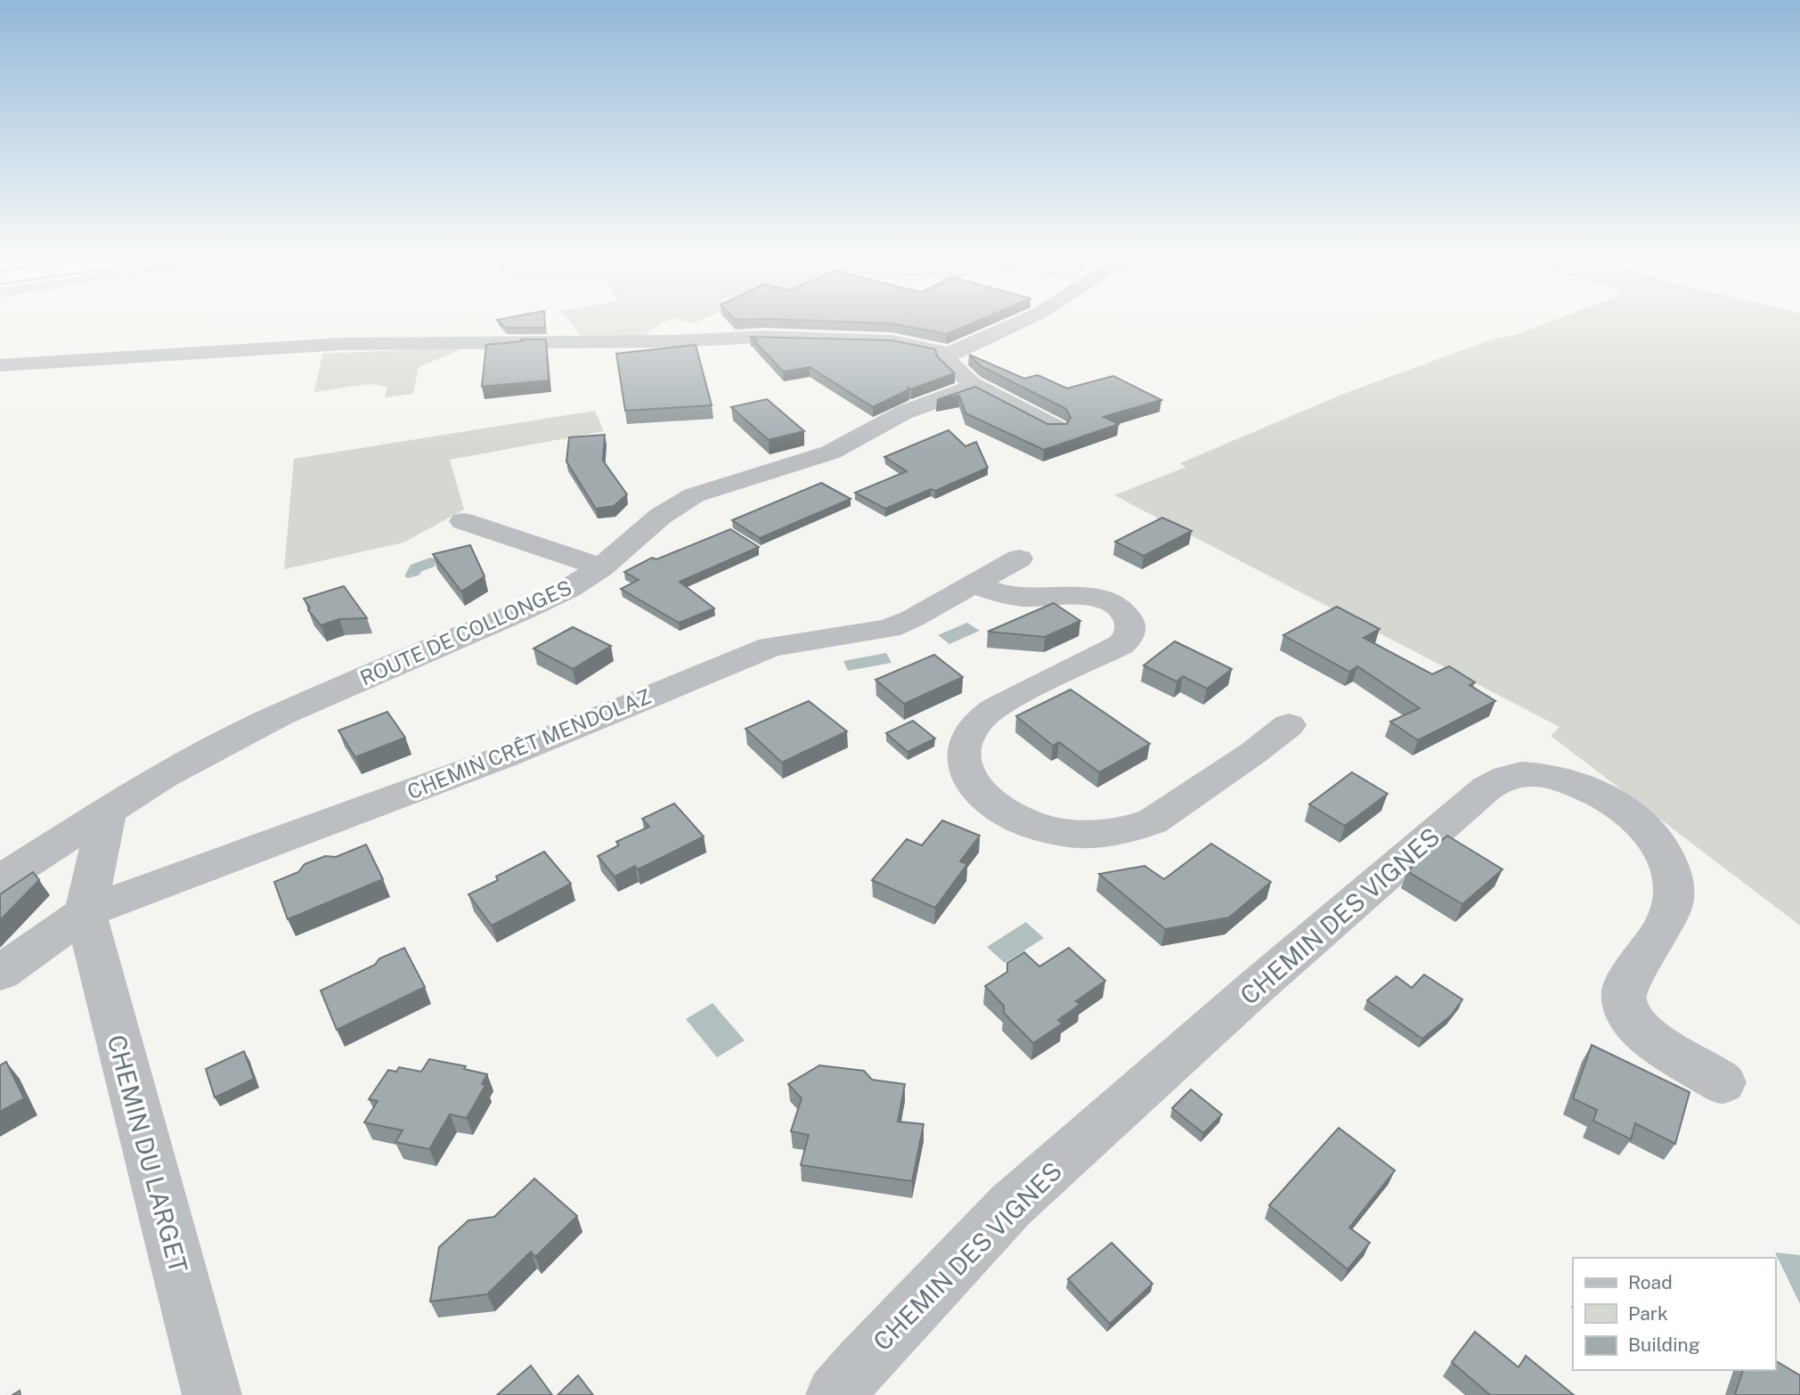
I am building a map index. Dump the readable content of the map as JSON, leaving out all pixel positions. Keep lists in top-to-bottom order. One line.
{"streets":{"street":["ROUTE DE COLLONGES","CHEMIN CRÊT MENDOLAZ","CHEMIN DES VIGNES","CHEMIN DU LARGET"]},"crossings":[["ROUTE DE COLLONGES","CHEMIN DU LARGET"],["CHEMIN CRÊT MENDOLAZ","CHEMIN DU LARGET"]],"legend":["Road","Park","Building"]}
